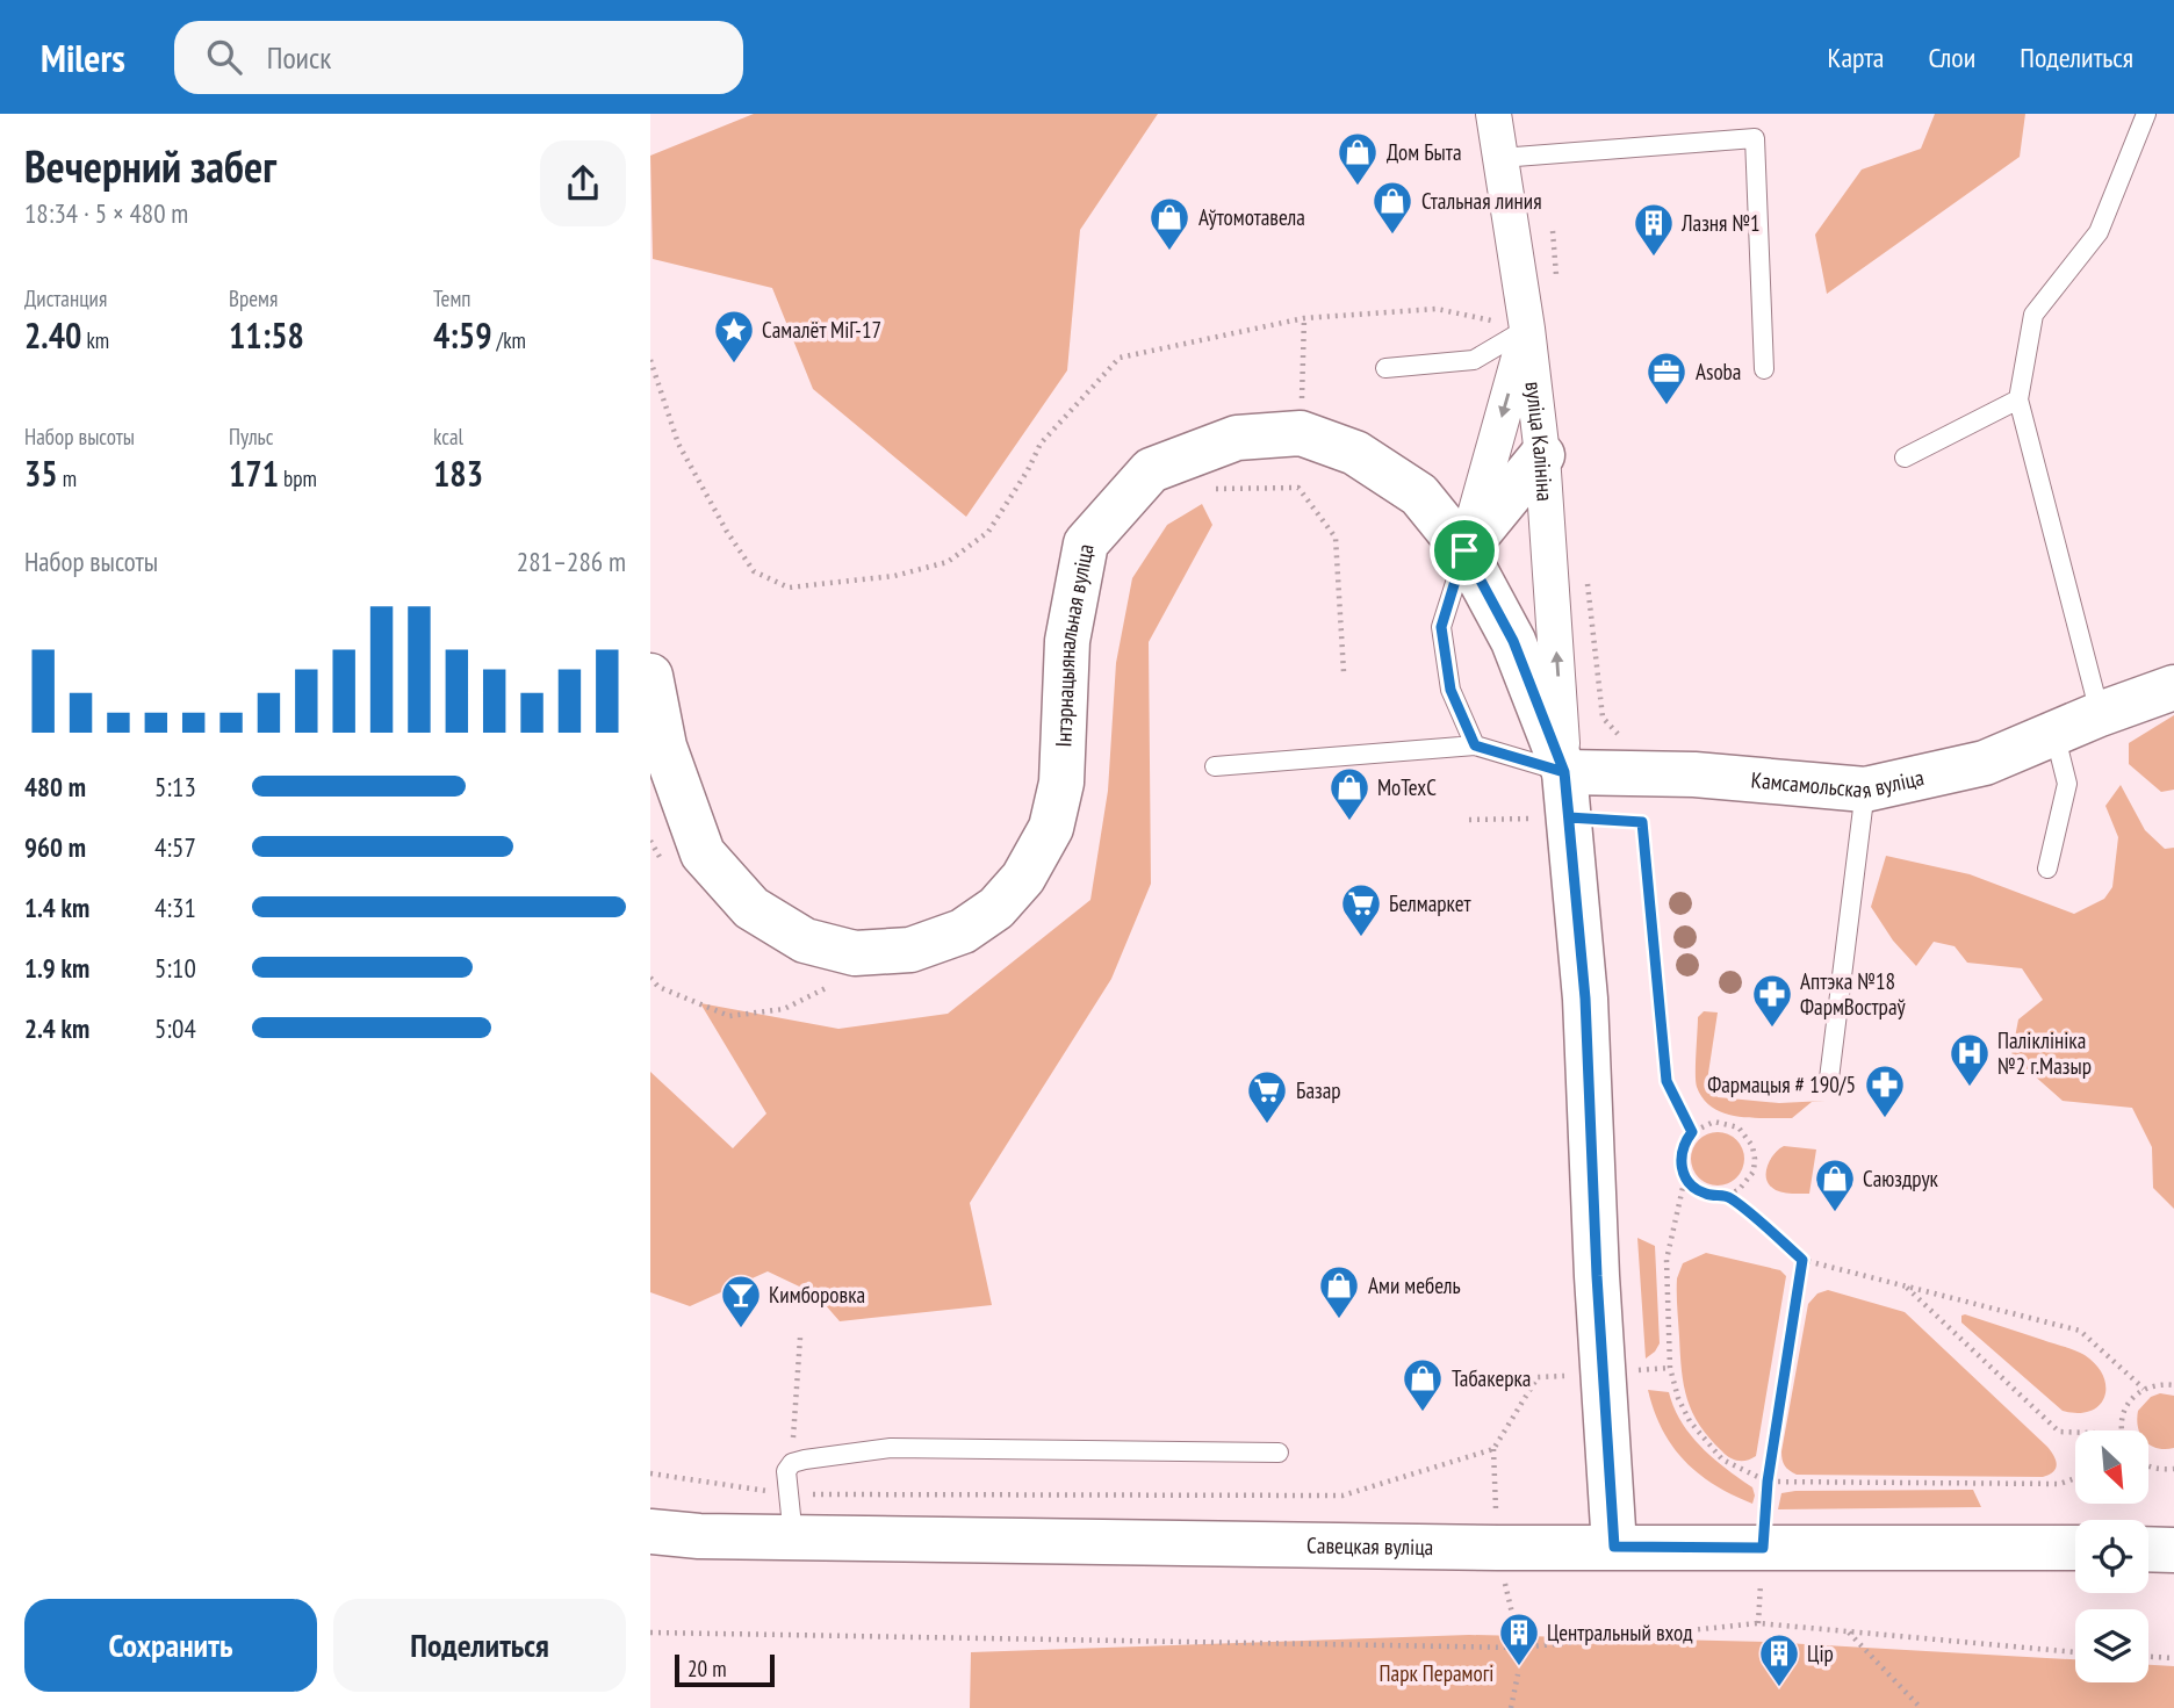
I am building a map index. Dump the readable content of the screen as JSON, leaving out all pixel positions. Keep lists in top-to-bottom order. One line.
{"streets":{"main road":["Інтэрнацыянальная вуліца","Камсамольская вуліца","Савецкая вуліца"],"street":["вуліца Калініна"]},"crossings":[["вуліца Калініна","Інтэрнацыянальная вуліца"],["вуліца Калініна","Камсамольская вуліца"],["Інтэрнацыянальная вуліца","Камсамольская вуліца"],["Інтэрнацыянальная вуліца","Савецкая вуліца"]],"one_way":["вуліца Калініна"],"parks":["Парк Перамогі"],"places":{"shop":["Дом Быта","Стальная линия","Аўтомотавела","MoTexC","Саюздрук","Ами мебель","Табакерка"],"building":["Лазня №1","Центральный вход","Цір"],"place":["Самалёт МіГ-17"],"office":["Asoba"],"supermarket":["Белмаркет","Базар"],"pharmacy":["Аптэка №18 ФармВостраў","Фармацыя # 190/5"],"hospital":["Паліклініка №2 г.Мазыр"],"bar":["Кимборовка"]},"scale_bar":"20 m","north":"bottom right","page":{"header":"Milers","search":"Поиск","nav":["Карта","Слои","Поделиться"],"heading":["Вечерний забег","18:34 · 5 × 480 m"],"stats":[["Дистанция","2.40 km"],["Время","11:58"],["Темп","4:59 /km"],["Набор высоты","35 m"],["Пульс","171 bpm"],["kcal","183"]],"chart":["Набор высоты","281–286 m"],"list":[{"name":"480 m","note":"5:13"},{"name":"960 m","note":"4:57"},{"name":"1.4 km","note":"4:31"},{"name":"1.9 km","note":"5:10"},{"name":"2.4 km","note":"5:04"}],"buttons":["Сохранить","Поделиться"],"scale":"20 m"}}
